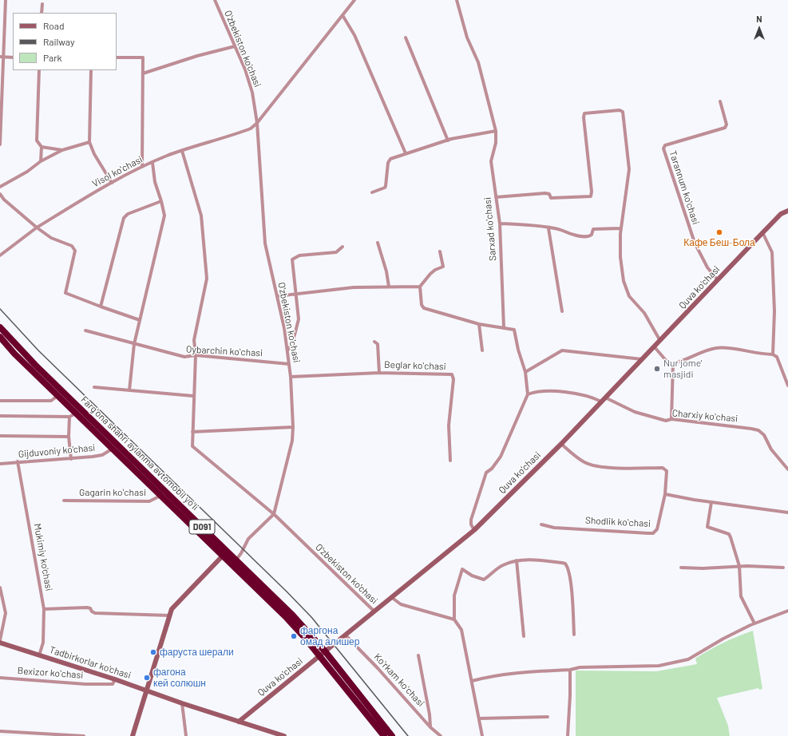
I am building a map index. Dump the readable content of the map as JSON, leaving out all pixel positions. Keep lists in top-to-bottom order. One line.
{"streets":{"highway":["Fargʻona shahri aylanma avtomobil yoʻli","D091"],"main road":["Quva ko'chasi","Tadbirkorlar ko'chasi"],"street":["O'zbekiston ko'chasi","Visol koʻchasi","Tarannum koʻchasi","Sarxad koʻchasi","Oybarchin koʻchasi","Beglar koʻchasi","Charxiy koʻchasi","Gijduvoniy ko'chasi","Gagarin koʻchasi","Shodlik koʻchasi","Mukimiy ko'chasi","Bexizor koʻchasi","Koʻrkam koʻchasi"]},"crossings":[["O'zbekiston ko'chasi","Visol koʻchasi"],["O'zbekiston ko'chasi","Quva ko'chasi"],["O'zbekiston ko'chasi","Oybarchin koʻchasi"],["O'zbekiston ko'chasi","Beglar koʻchasi"],["Tarannum koʻchasi","Quva ko'chasi"],["Quva ko'chasi","Charxiy koʻchasi"],["Quva ko'chasi","Fargʻona shahri aylanma avtomobil yoʻli"],["Quva ko'chasi","Shodlik koʻchasi"],["Quva ko'chasi","Tadbirkorlar ko'chasi"],["Quva ko'chasi","Koʻrkam koʻchasi"],["Gijduvoniy ko'chasi","Fargʻona shahri aylanma avtomobil yoʻli"],["Gijduvoniy ko'chasi","Mukimiy ko'chasi"],["Fargʻona shahri aylanma avtomobil yoʻli","Gagarin koʻchasi"],["Mukimiy ko'chasi","Tadbirkorlar ko'chasi"],["Tadbirkorlar ko'chasi","Bexizor koʻchasi"]],"places":["Кафе Беш-Бола","Nur jome' masjidi","фаргона омад алишер","фаруста шерали","фагона кей солюшн"],"legend":["Road","Railway","Park"],"north":"top"}
